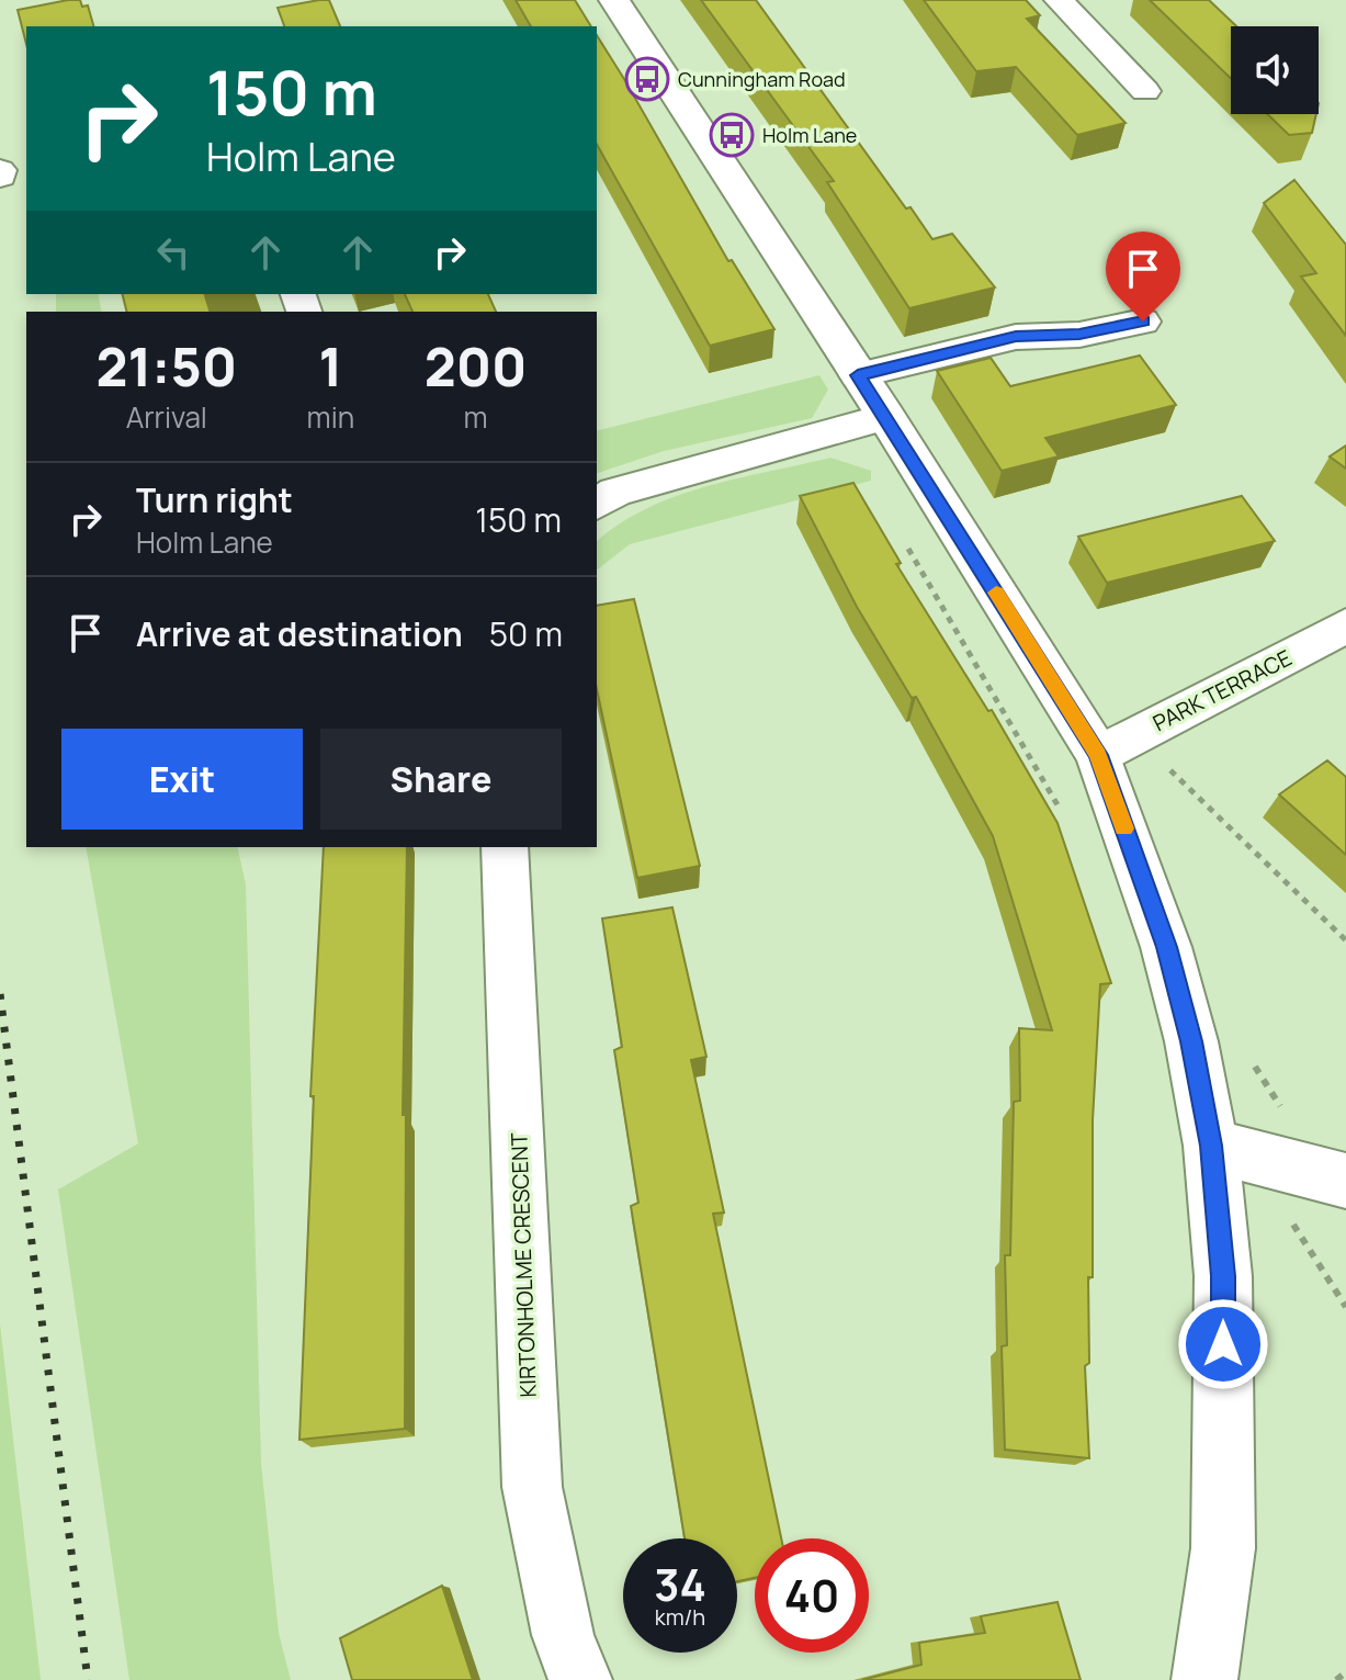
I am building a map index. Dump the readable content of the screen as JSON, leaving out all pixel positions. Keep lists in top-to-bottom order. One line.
{"streets":{"street":["PARK TERRACE","KIRTONHOLME CRESCENT"]},"places":{"bus stop":["Cunningham Road","Holm Lane"]},"page":{"turn":["150 m","Holm Lane"],"eta":["21:50","Arrival","1","min","200","m"],"list":[{"name":"Turn right","note":"Holm Lane","value":"150 m"},{"name":"Arrive at destination","value":"50 m"}],"buttons":["Exit","Share"],"speed":"34 km/h","limit":"40"}}
